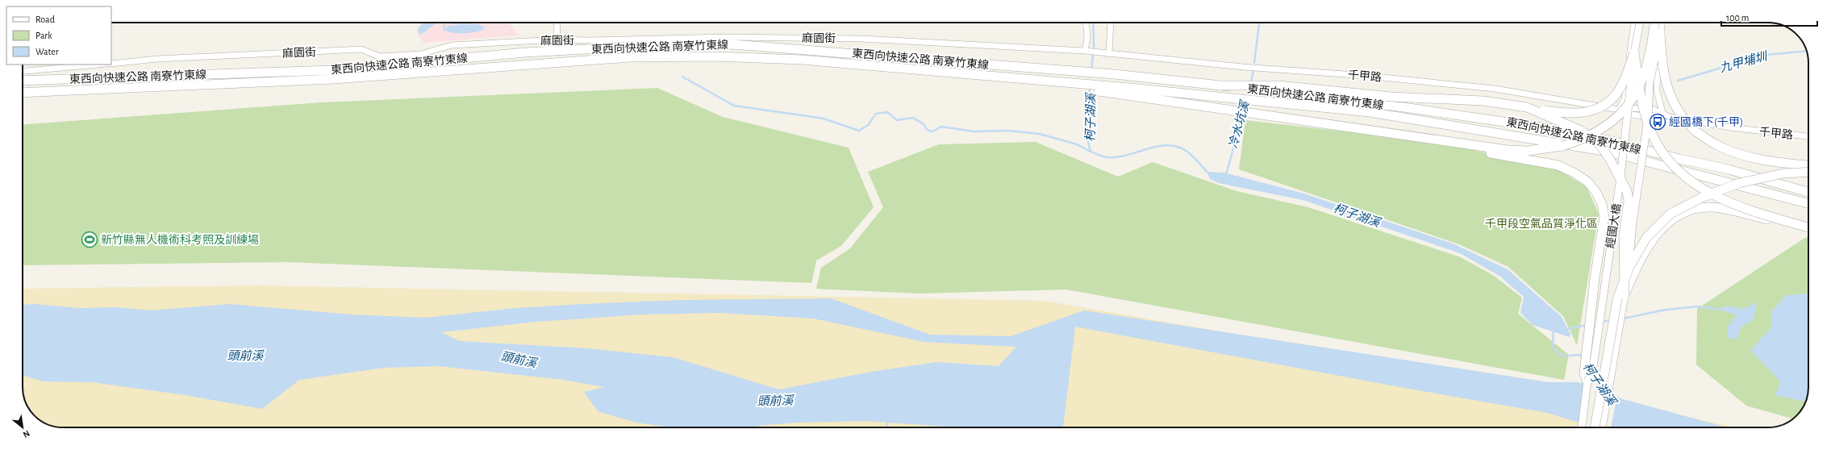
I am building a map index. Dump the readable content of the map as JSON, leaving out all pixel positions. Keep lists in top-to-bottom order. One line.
{"streets":{"highway":["東西向快速公路 南寮竹東線"],"main road":["經國大橋"],"street":["麻園街","千甲路"]},"crossings":[["麻園街","千甲路"]],"water":["九甲埔圳","柯子湖溪","冷水坑溪","頭前溪"],"parks":["千甲段空氣品質淨化區"],"places":{"bus stop":["經國橋下(千甲)"],"sports":["新竹縣無人機術科考照及訓練場"]},"legend":["Road","Park","Water"],"scale_bar":"100 m","north":"bottom right"}
